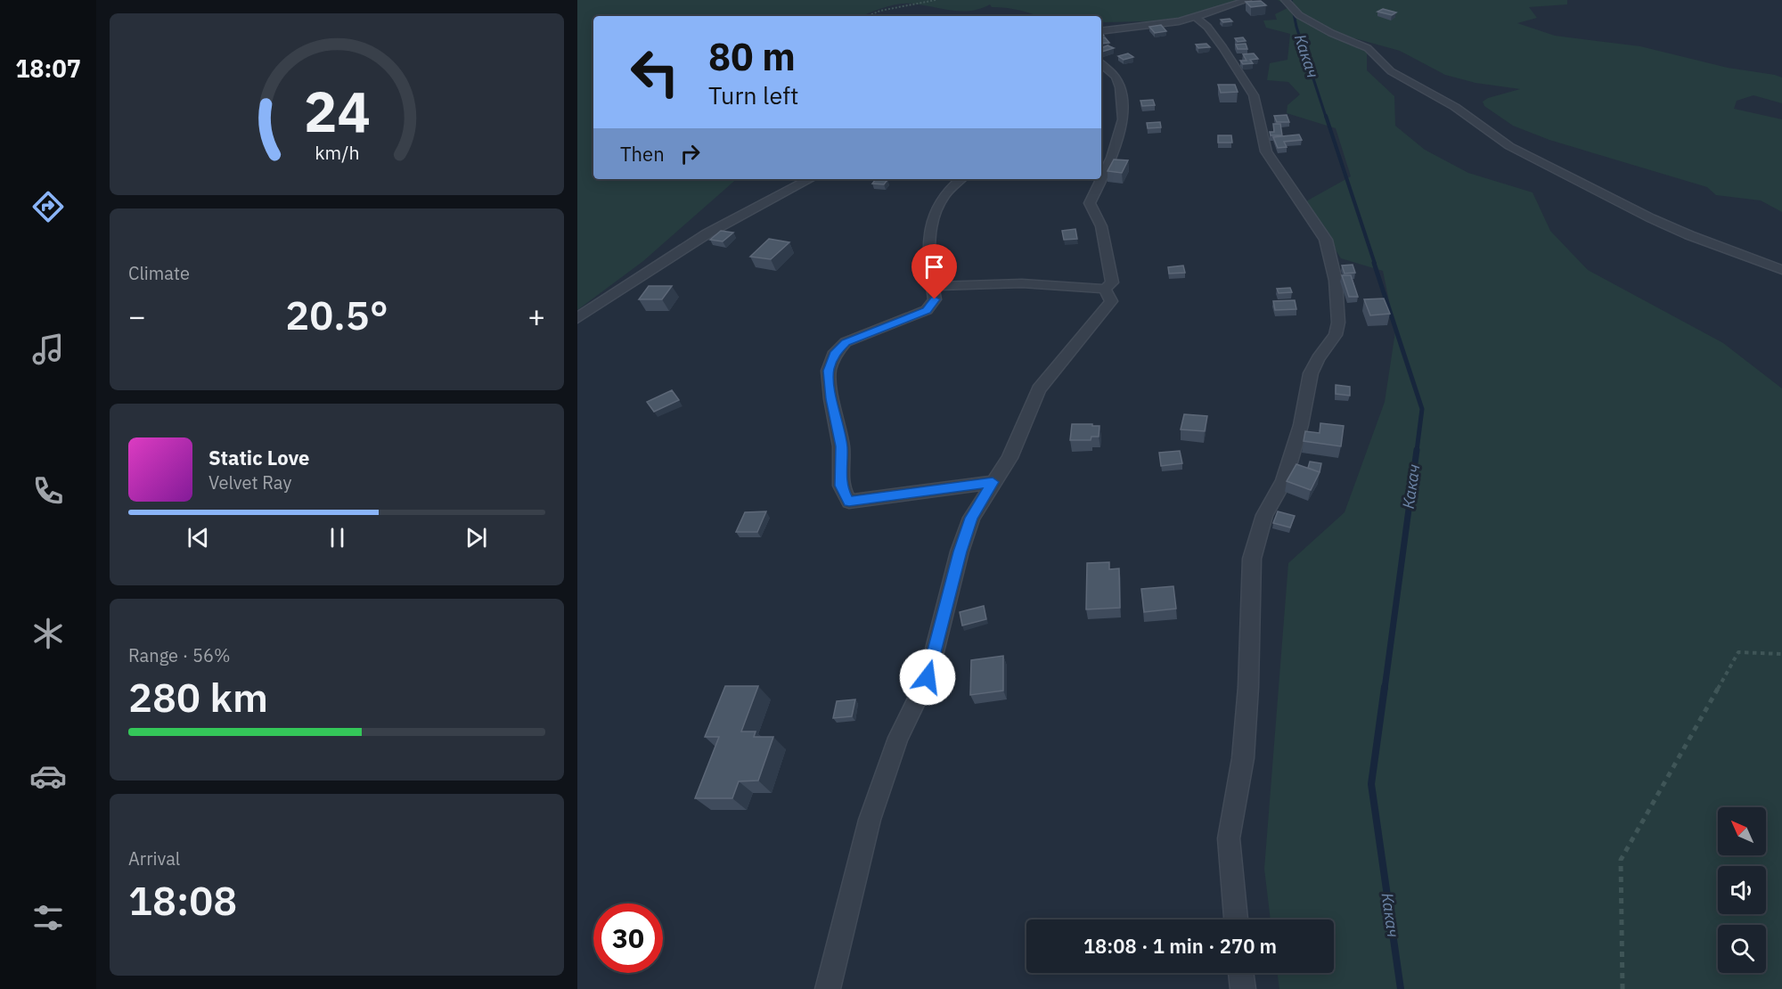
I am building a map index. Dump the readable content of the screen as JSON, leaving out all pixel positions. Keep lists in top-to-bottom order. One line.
{"water":["Какач"],"north":"top left","page":{"tabs":"18:07","turn":["80 m","Turn left"],"then":"Then","tile":["Climate",["Range · 56%","280 km"],["Arrival","18:08"]],"heat":["−","20.5°","+"],"song":["Static Love","Velvet Ray"],"limit":"30","trip":"18:08 · 1 min · 270 m","gauge":["24","km/h"]}}
